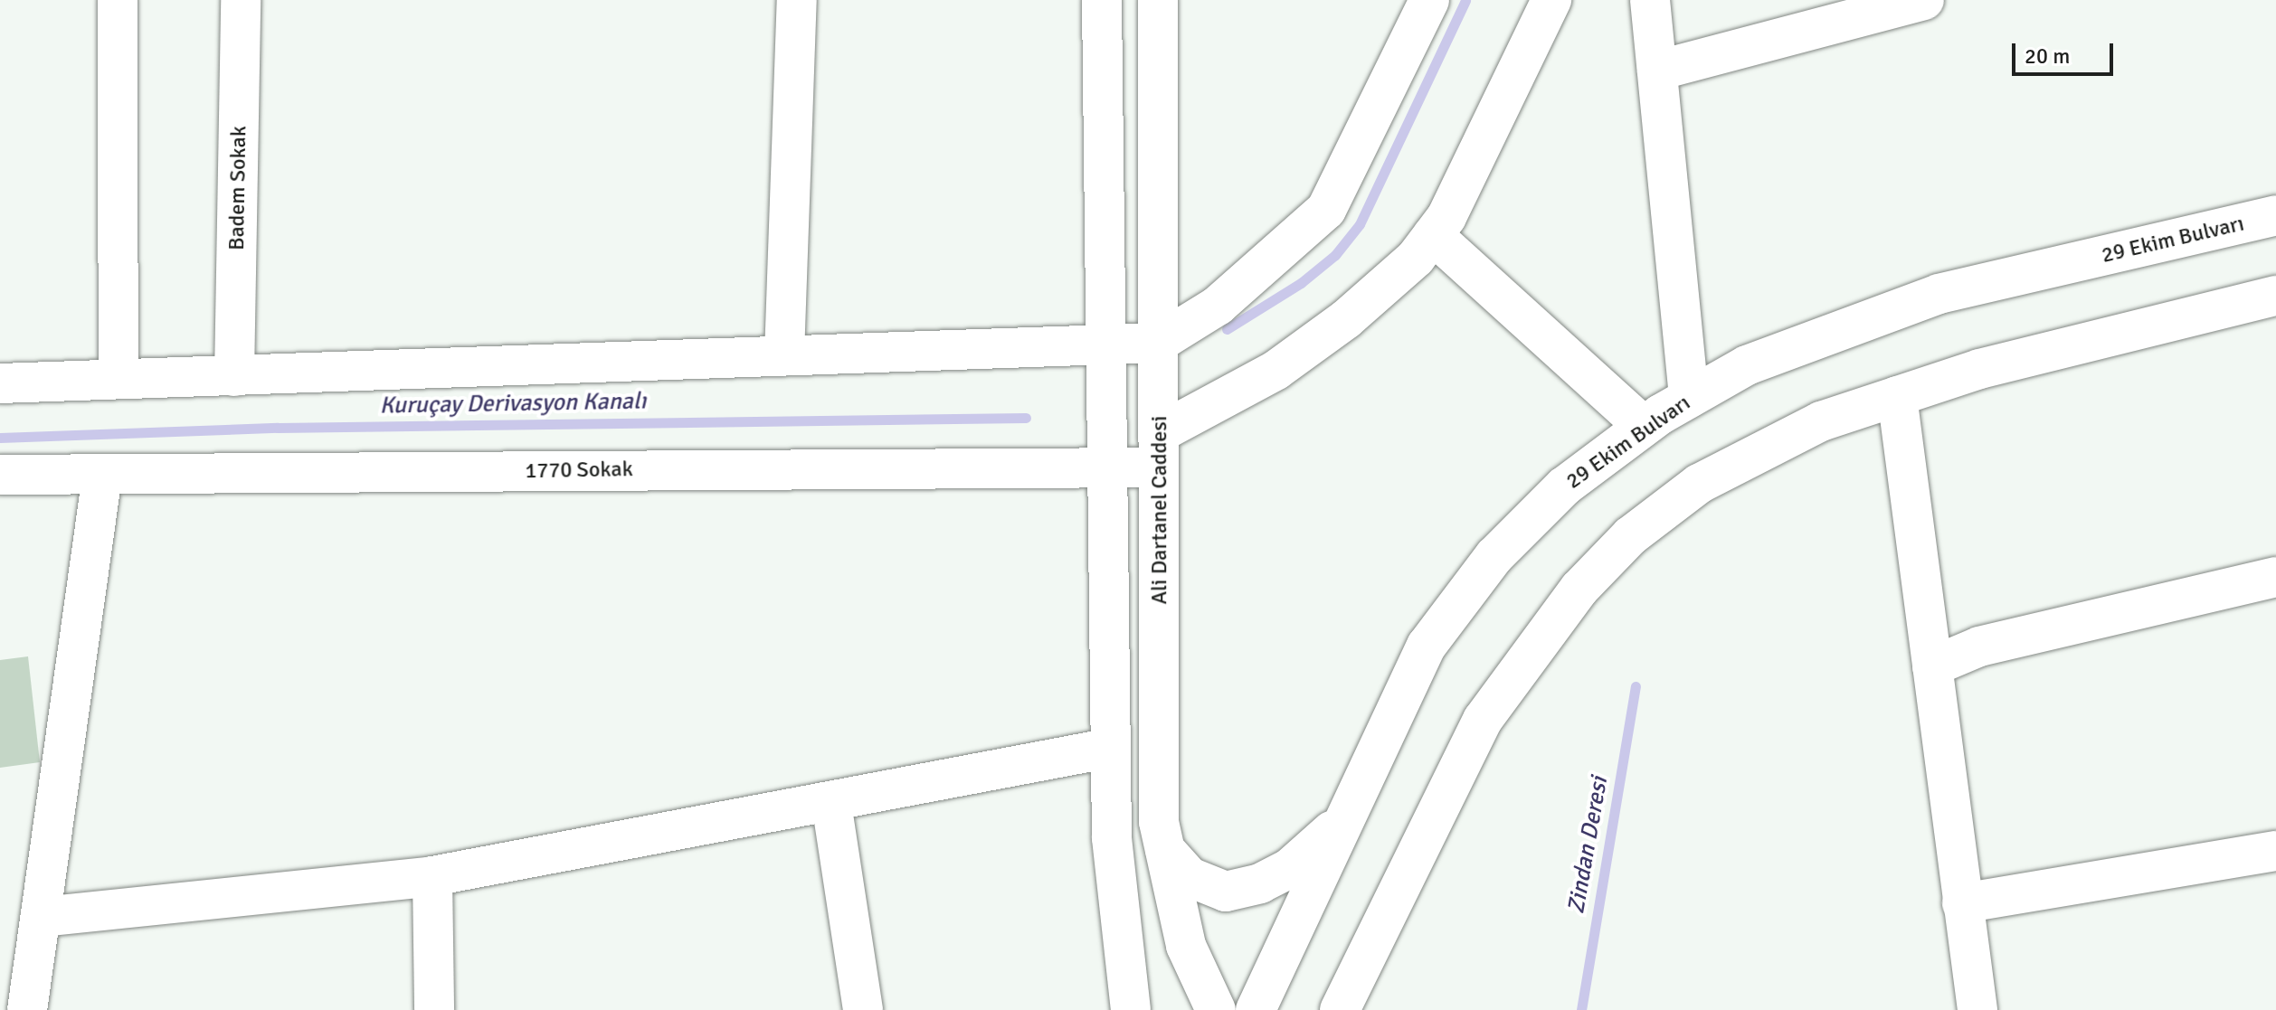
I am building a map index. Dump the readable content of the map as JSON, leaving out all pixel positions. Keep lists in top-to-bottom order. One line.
{"streets":{"main road":["Badem Sokak","29 Ekim Bulvarı","1770 Sokak","Ali Dartanel Caddesi"]},"crossings":[["1770 Sokak","Ali Dartanel Caddesi"]],"water":["Kuruçay Derivasyon Kanalı","Zindan Deresi"],"scale_bar":"20 m"}
